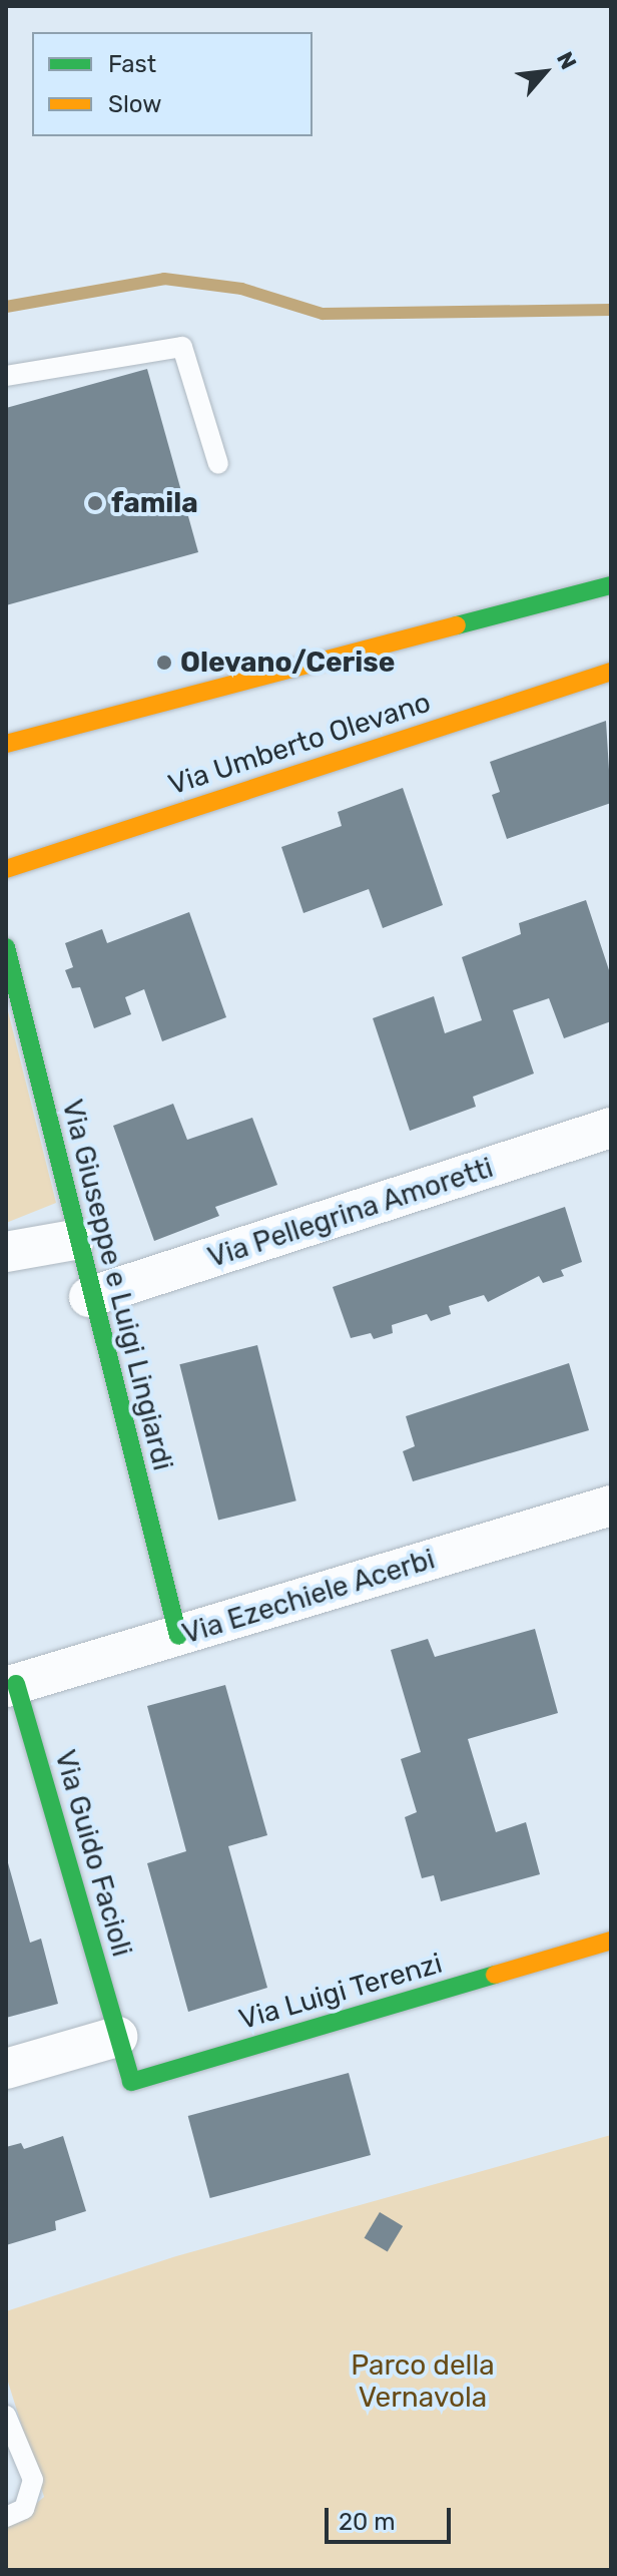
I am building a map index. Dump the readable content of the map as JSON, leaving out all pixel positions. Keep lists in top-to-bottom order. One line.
{"streets":{"street":["Via Umberto Olevano","Via Pellegrina Amoretti","Via Giuseppe e Luigi Lingiardi","Via Ezechiele Acerbi","Via Guido Facioli","Via Luigi Terenzi"]},"crossings":[["Via Pellegrina Amoretti","Via Giuseppe e Luigi Lingiardi"],["Via Giuseppe e Luigi Lingiardi","Via Ezechiele Acerbi"],["Via Ezechiele Acerbi","Via Guido Facioli"],["Via Guido Facioli","Via Luigi Terenzi"]],"parks":["Parco della Vernavola"],"places":["famila","Olevano/Cerise"],"legend":["Fast","Slow"],"scale_bar":"20 m","north":"top right"}
